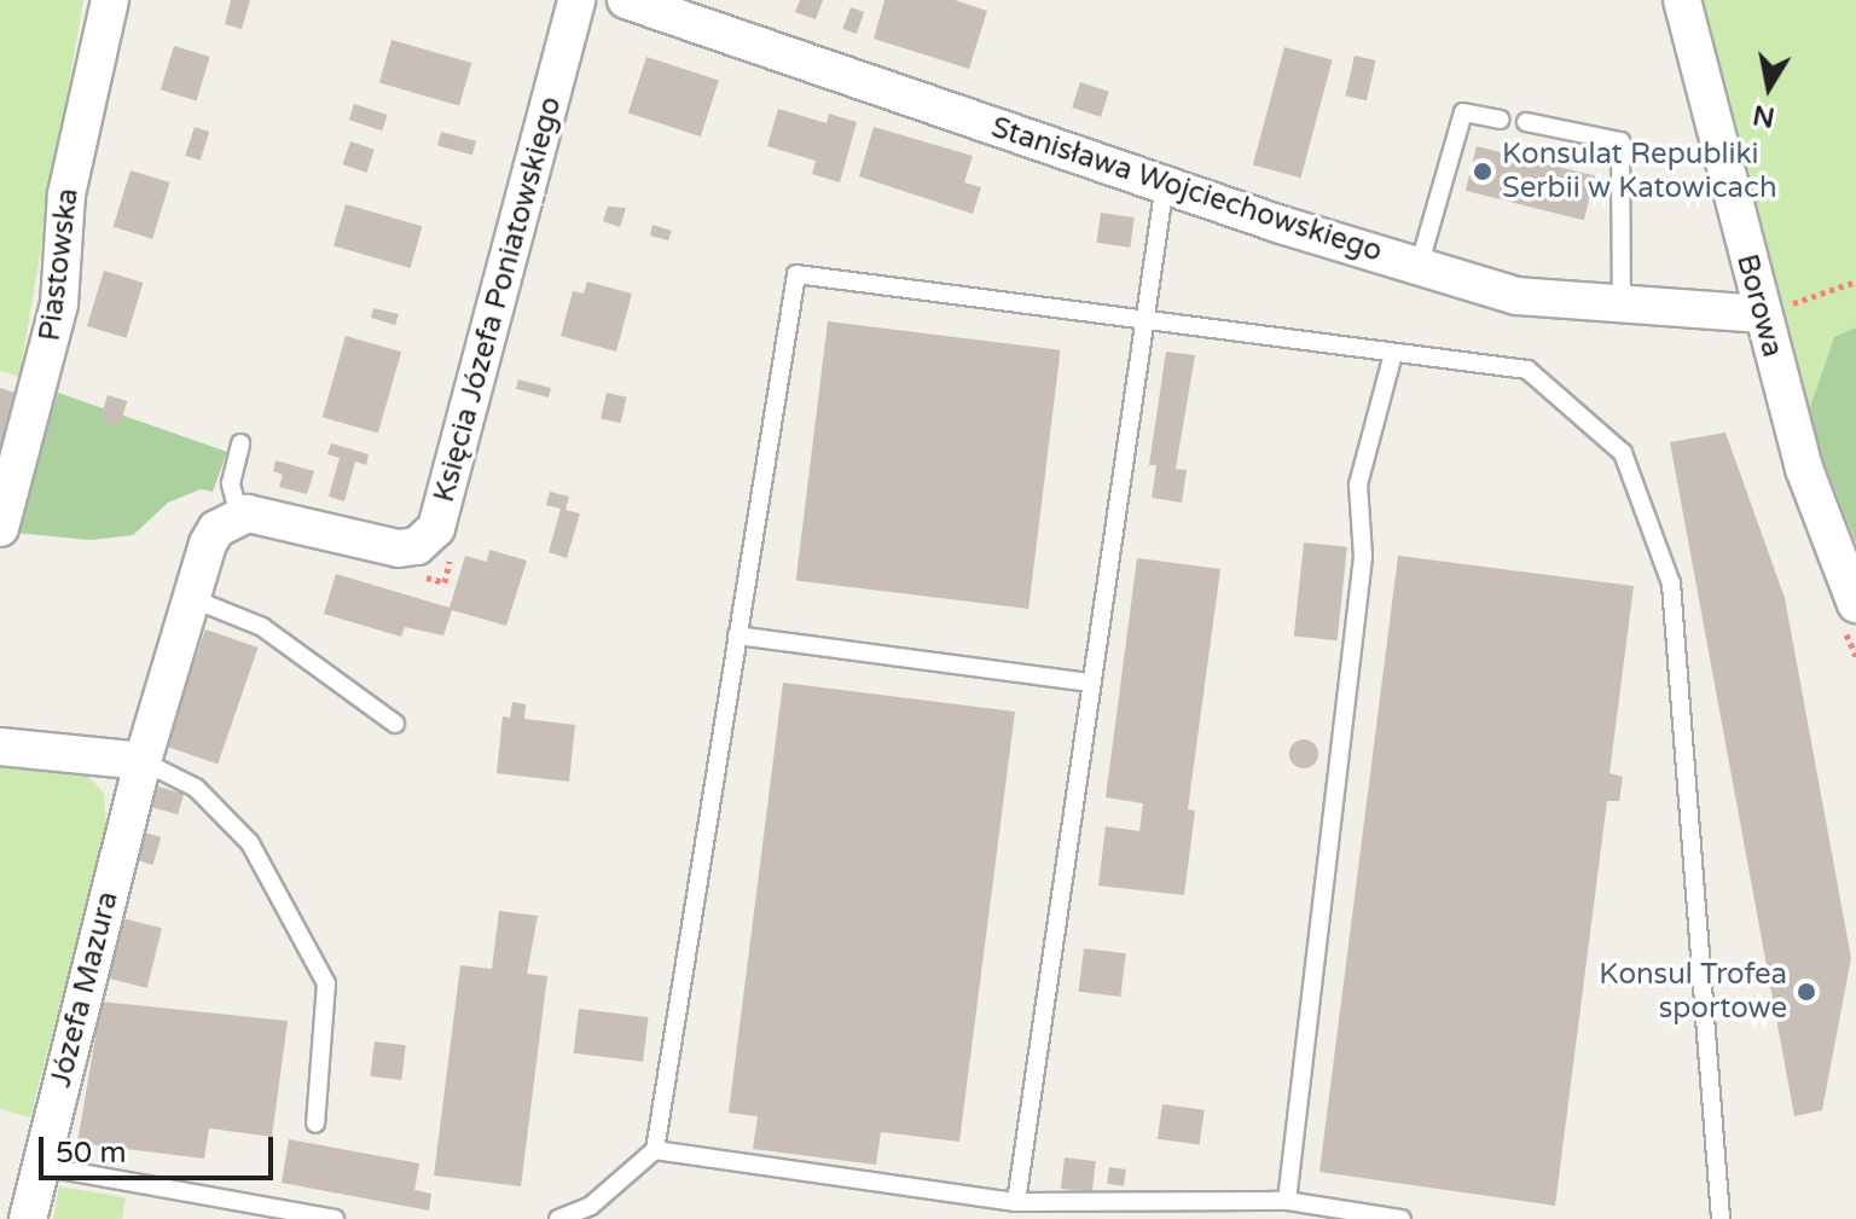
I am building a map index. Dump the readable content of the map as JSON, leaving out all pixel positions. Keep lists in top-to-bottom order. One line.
{"streets":{"street":["Stanisława Wojciechowskiego","Piastowska","Księcia Józefa Poniatowskiego","Borowa","Józefa Mazura"]},"crossings":[["Stanisława Wojciechowskiego","Borowa"]],"places":["Konsulat Republiki Serbii w Katowicach","Konsul Trofea sportowe"],"scale_bar":"50 m","north":"bottom"}
